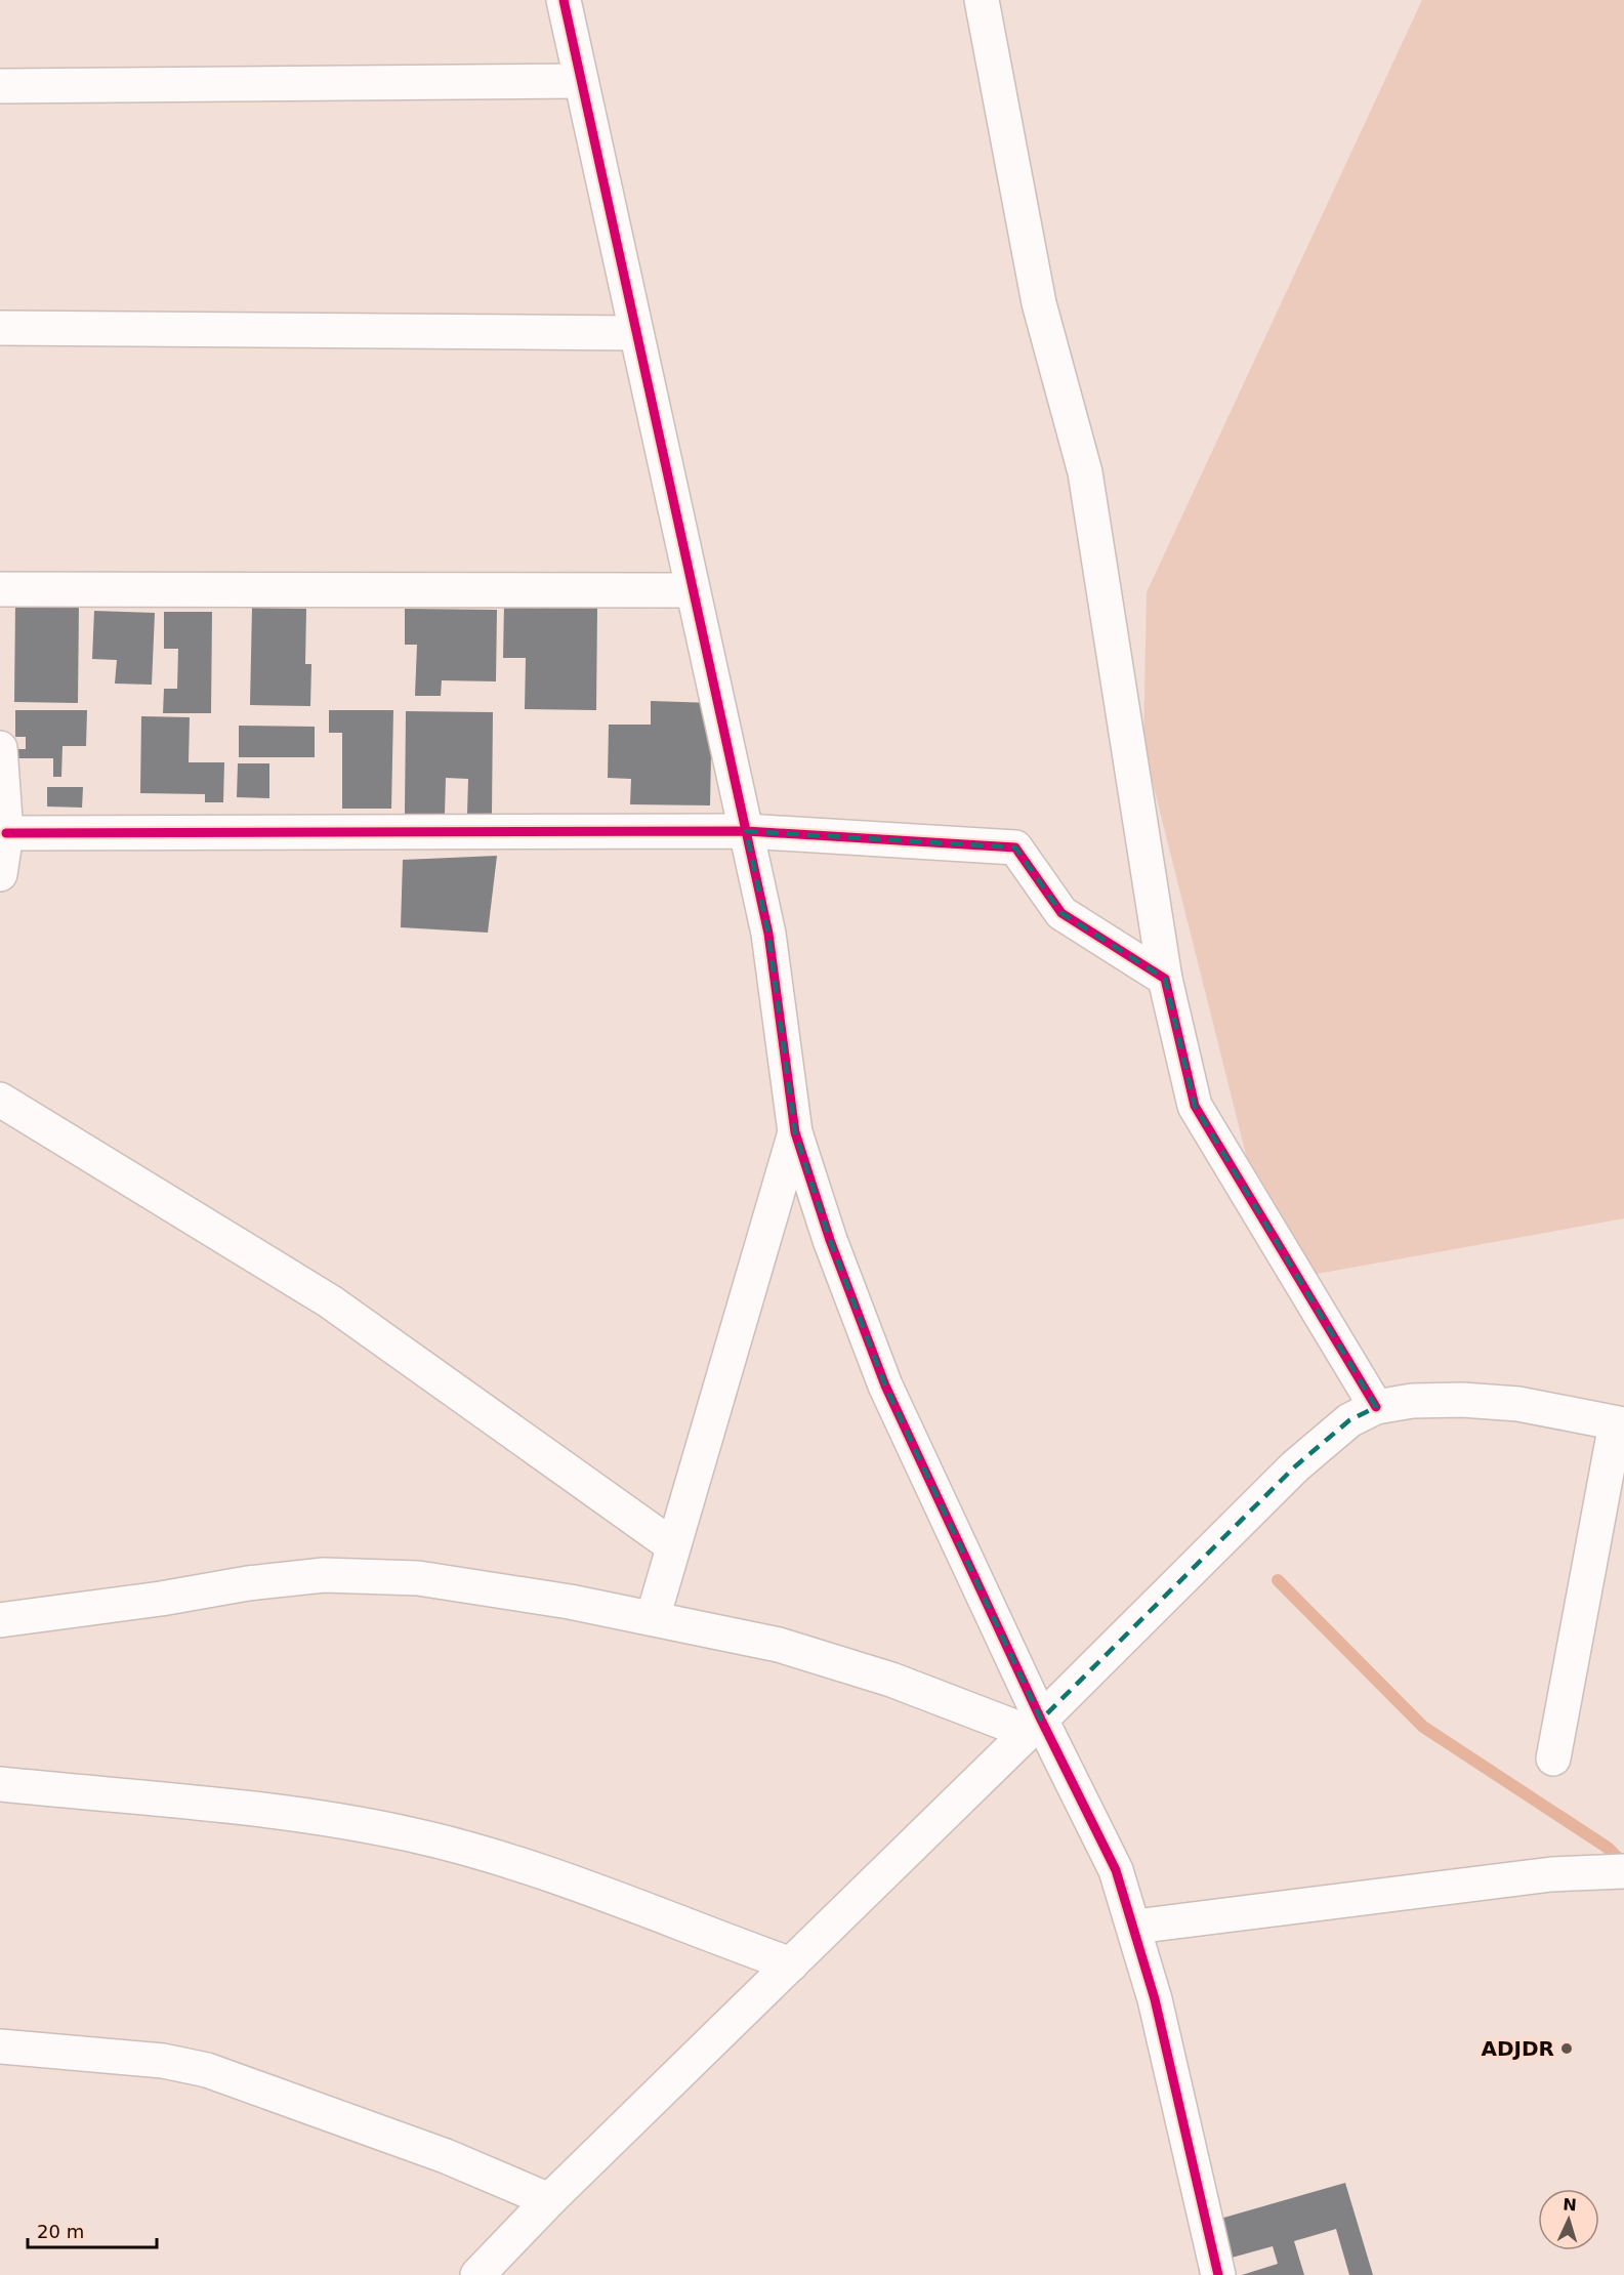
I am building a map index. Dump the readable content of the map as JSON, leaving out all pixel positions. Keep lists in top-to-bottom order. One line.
{"places":["ADJDR"],"scale_bar":"20 m","north":"top"}
